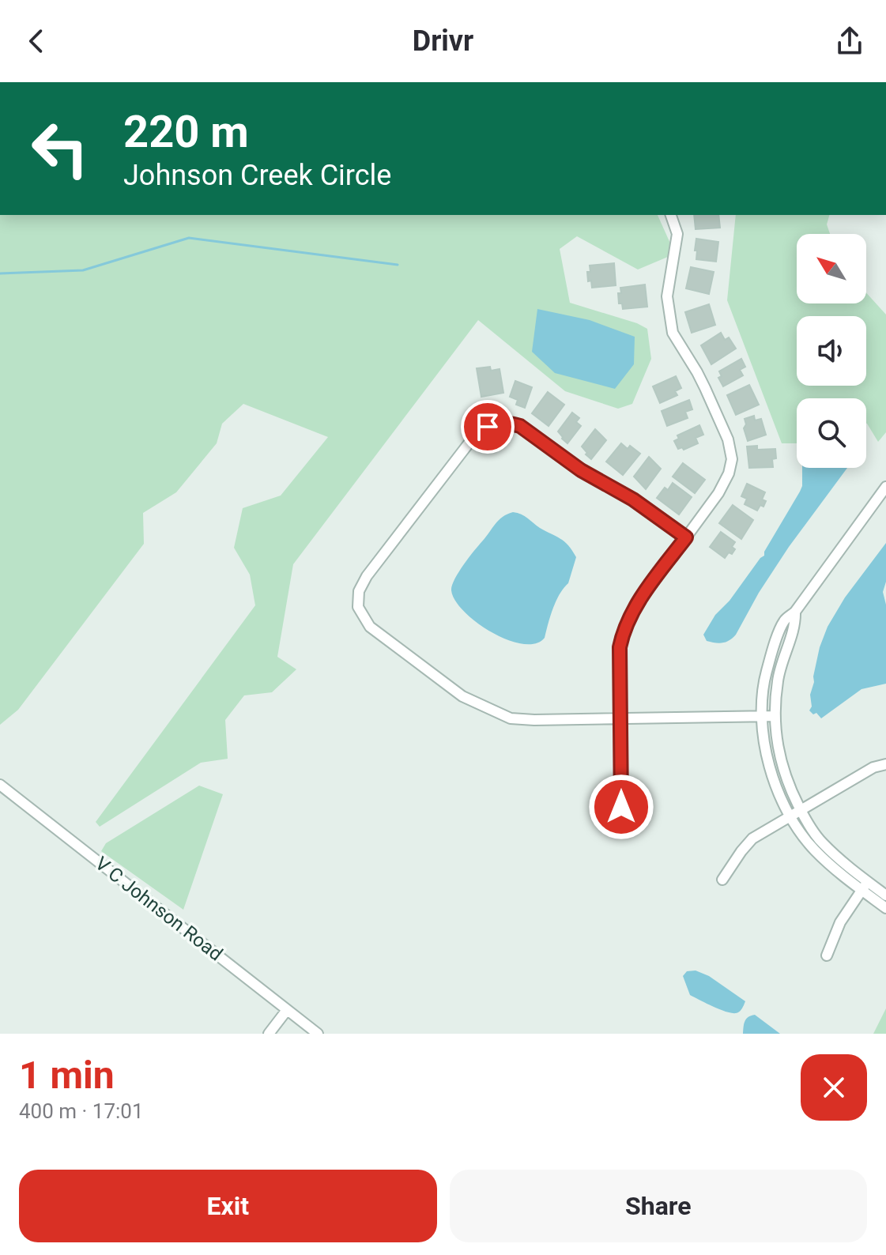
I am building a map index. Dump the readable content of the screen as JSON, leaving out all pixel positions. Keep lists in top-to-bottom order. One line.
{"streets":{"street":["V C Johnson Road"]},"north":"top left","page":{"header":"Drivr","turn":["220 m","Johnson Creek Circle"],"heading":["1 min","400 m · 17:01"],"buttons":["Exit","Share"]}}
